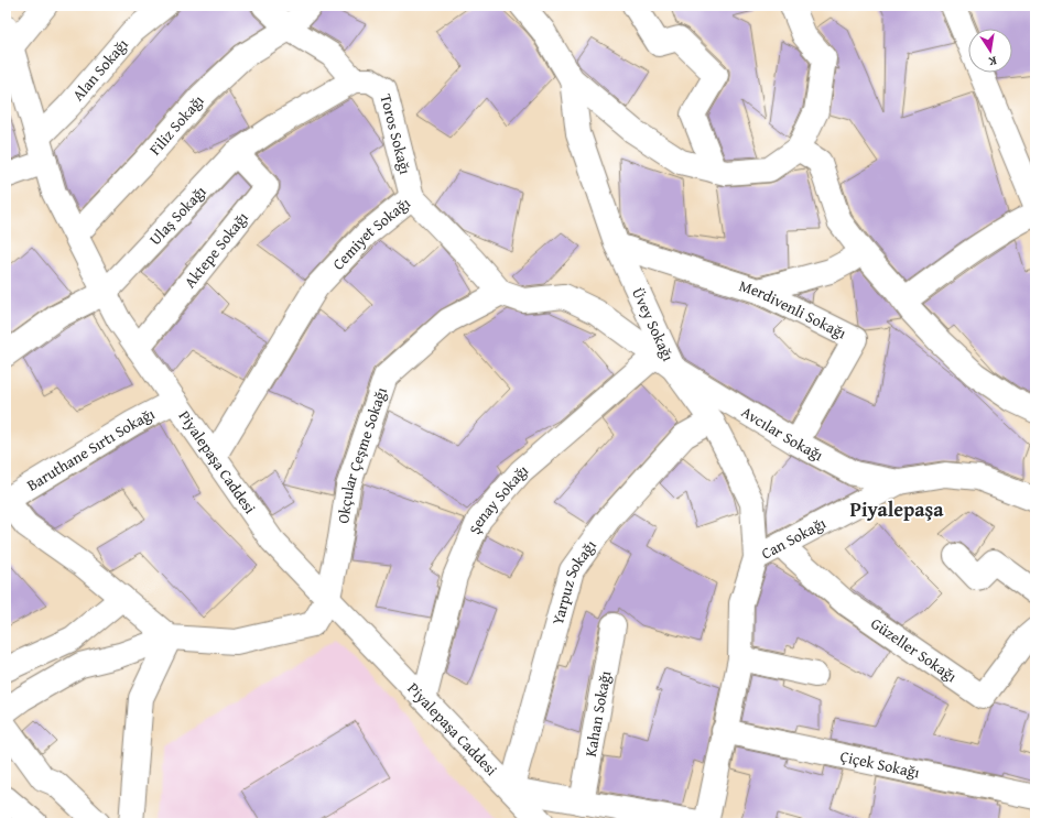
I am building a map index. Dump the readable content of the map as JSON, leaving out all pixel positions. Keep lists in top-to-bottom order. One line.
{"streets":{"street":["Alan Sokağı","Filiz Sokağı","Toros Sokağı","Ulaş Sokağı","Cemiyet Sokağı","Aktepe Sokağı","Merdivenli Sokağı","Üvey Sokağı","Avcılar Sokağı","Baruthane Sırtı Sokağı","Okçular Çeşme Sokağı","Piyalepaşa Caddesi","Şenay Sokağı","Can Sokağı","Yarpuz Sokağı","Güzeller Sokağı","Kahan Sokağı","Çiçek Sokağı"]},"crossings":[["Alan Sokağı","Piyalepaşa Caddesi"],["Filiz Sokağı","Piyalepaşa Caddesi"],["Toros Sokağı","Ulaş Sokağı"],["Toros Sokağı","Cemiyet Sokağı"],["Ulaş Sokağı","Aktepe Sokağı"],["Ulaş Sokağı","Piyalepaşa Caddesi"],["Cemiyet Sokağı","Üvey Sokağı"],["Cemiyet Sokağı","Avcılar Sokağı"],["Cemiyet Sokağı","Okçular Çeşme Sokağı"],["Cemiyet Sokağı","Piyalepaşa Caddesi"],["Cemiyet Sokağı","Şenay Sokağı"],["Aktepe Sokağı","Piyalepaşa Caddesi"],["Merdivenli Sokağı","Üvey Sokağı"],["Merdivenli Sokağı","Avcılar Sokağı"],["Üvey Sokağı","Avcılar Sokağı"],["Üvey Sokağı","Şenay Sokağı"],["Üvey Sokağı","Can Sokağı"],["Üvey Sokağı","Yarpuz Sokağı"],["Avcılar Sokağı","Şenay Sokağı"],["Avcılar Sokağı","Can Sokağı"],["Baruthane Sırtı Sokağı","Piyalepaşa Caddesi"],["Okçular Çeşme Sokağı","Piyalepaşa Caddesi"],["Piyalepaşa Caddesi","Şenay Sokağı"],["Piyalepaşa Caddesi","Yarpuz Sokağı"],["Can Sokağı","Güzeller Sokağı"],["Can Sokağı","Çiçek Sokağı"]],"districts":["Piyalepaşa"],"north":"bottom"}
